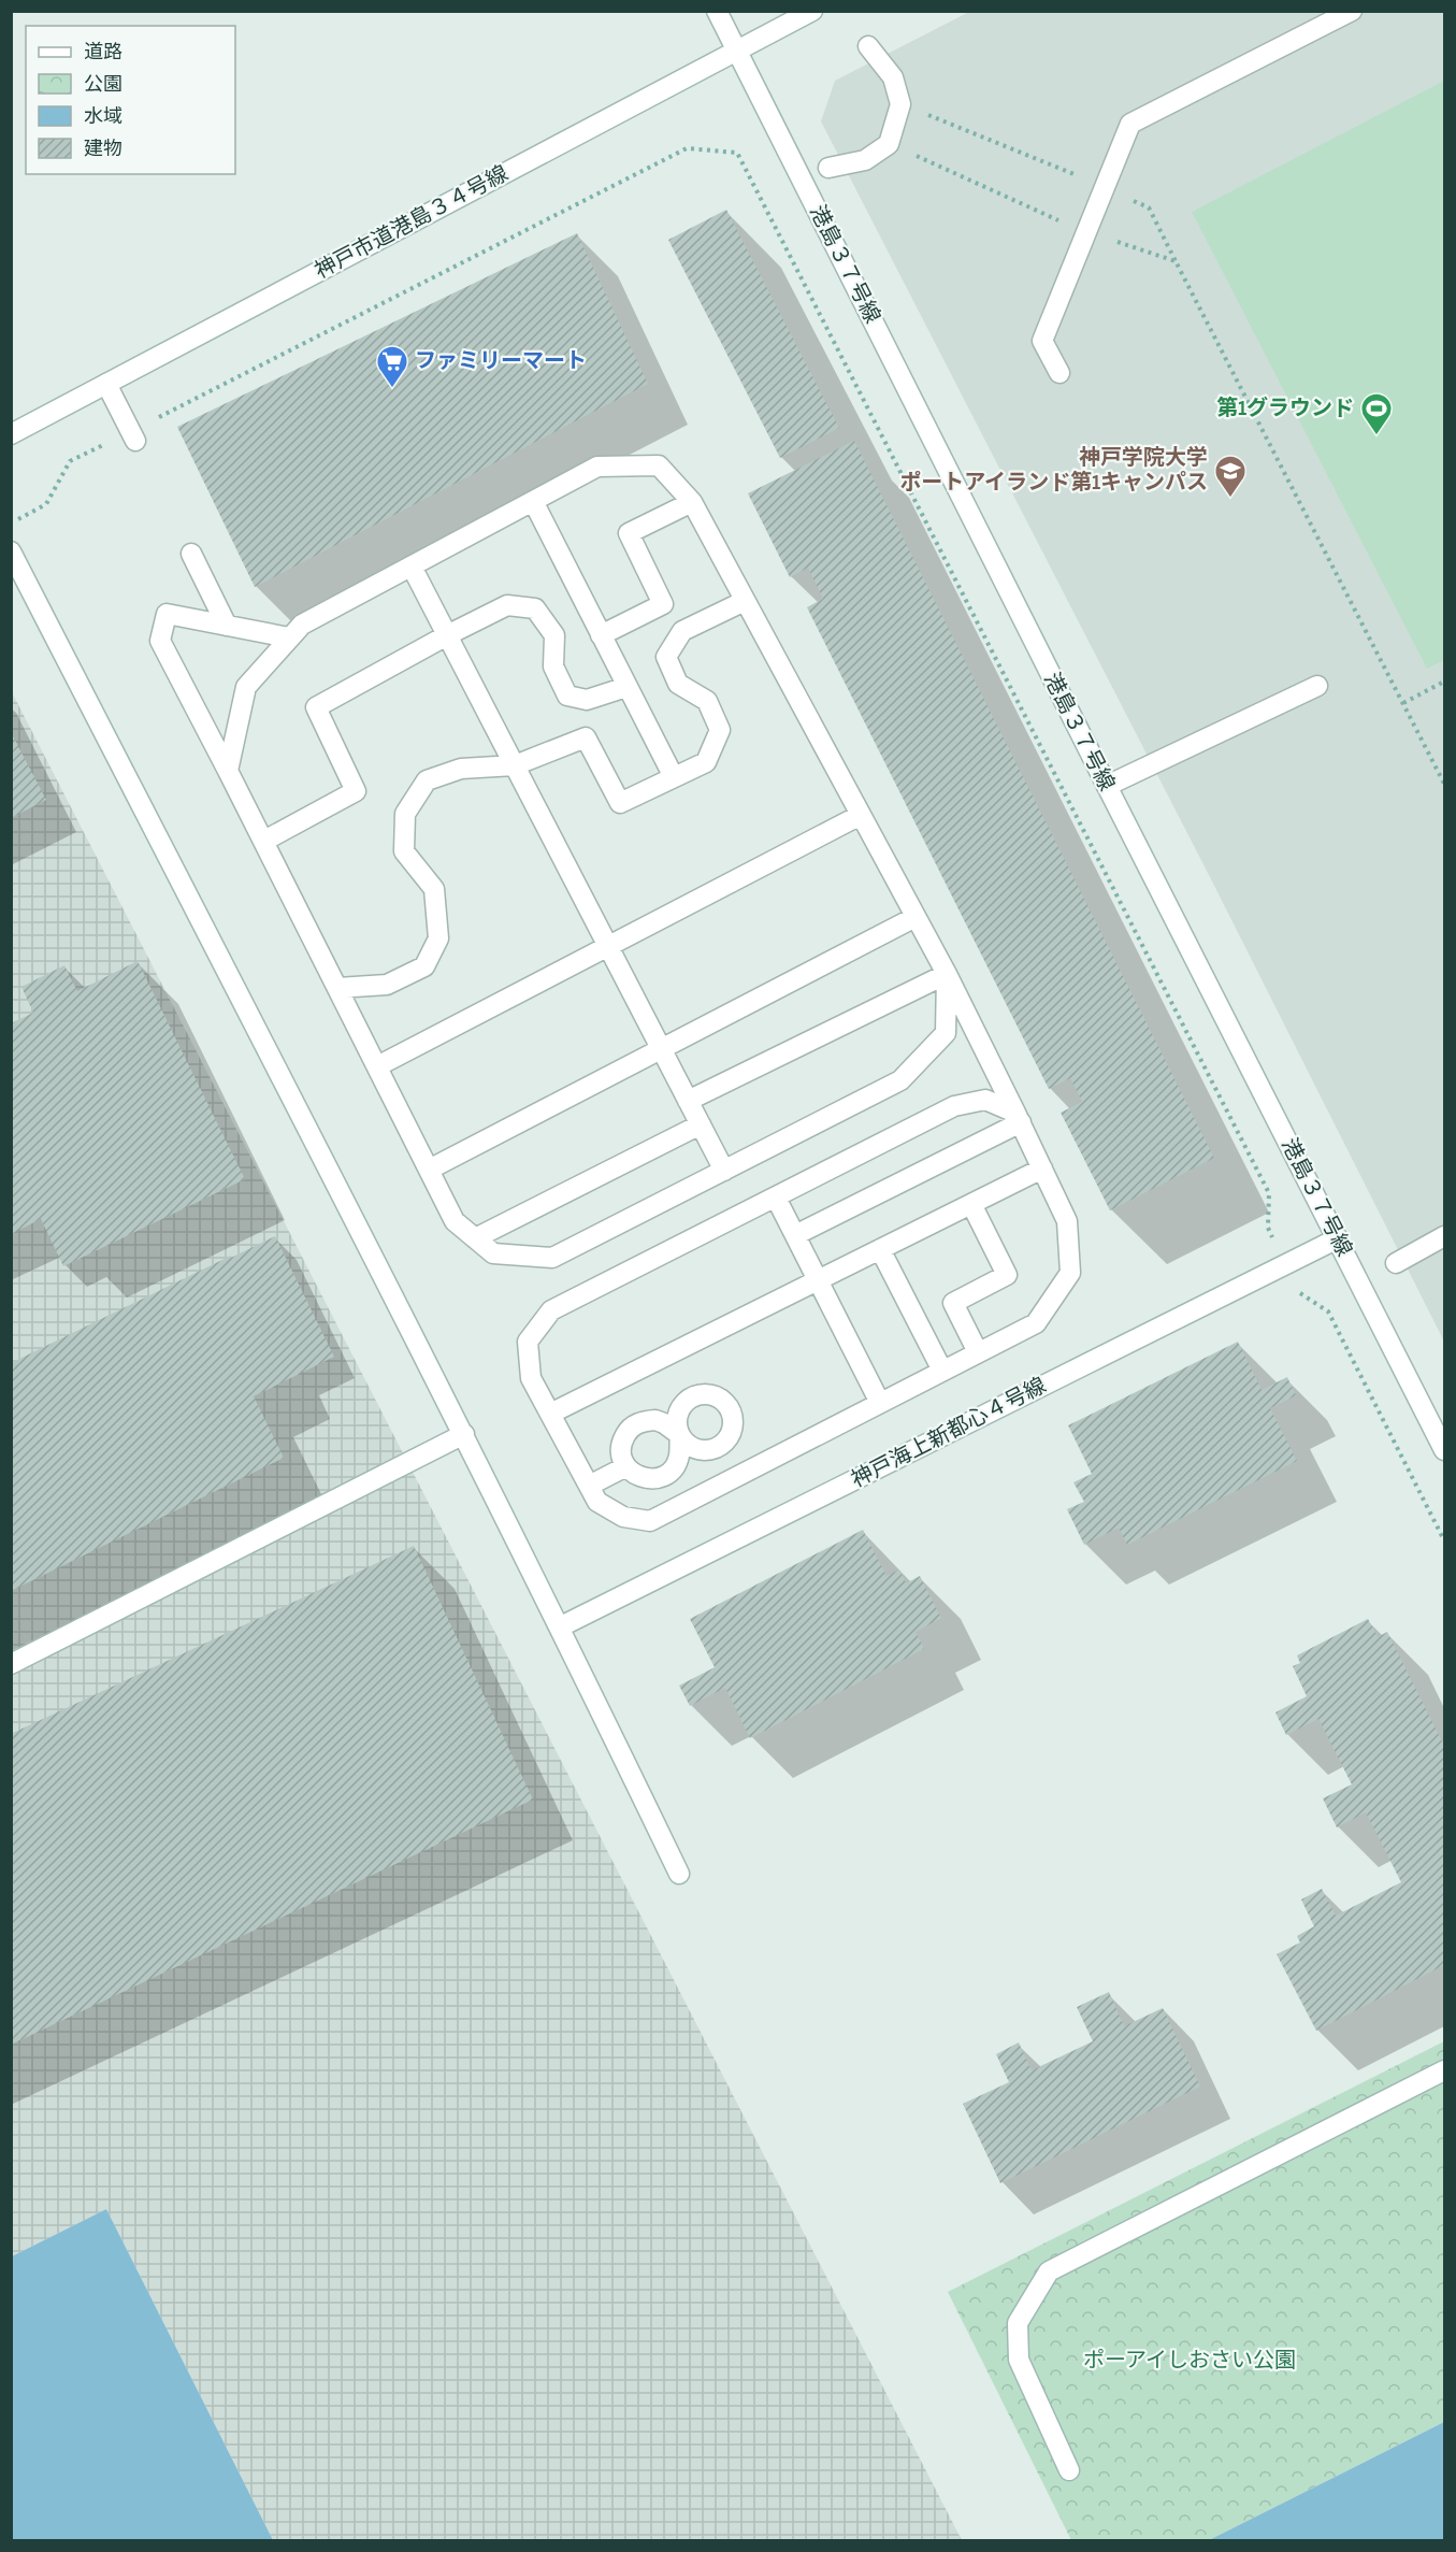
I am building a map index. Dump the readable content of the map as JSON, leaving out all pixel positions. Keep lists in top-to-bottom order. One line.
{"streets":{"street":["神戸市道港島３４号線","港島３７号線","神戸海上新都心４号線"]},"crossings":[["神戸市道港島３４号線","港島３７号線"],["港島３７号線","神戸海上新都心４号線"]],"parks":["ポーアイしおさい公園"],"places":{"supermarket":["ファミリーマート"],"sports":["第1グラウンド"],"school or university":["神戸学院大学 ポートアイランド第1キャンパス"]},"legend":["道路","公園","水域","建物"]}
